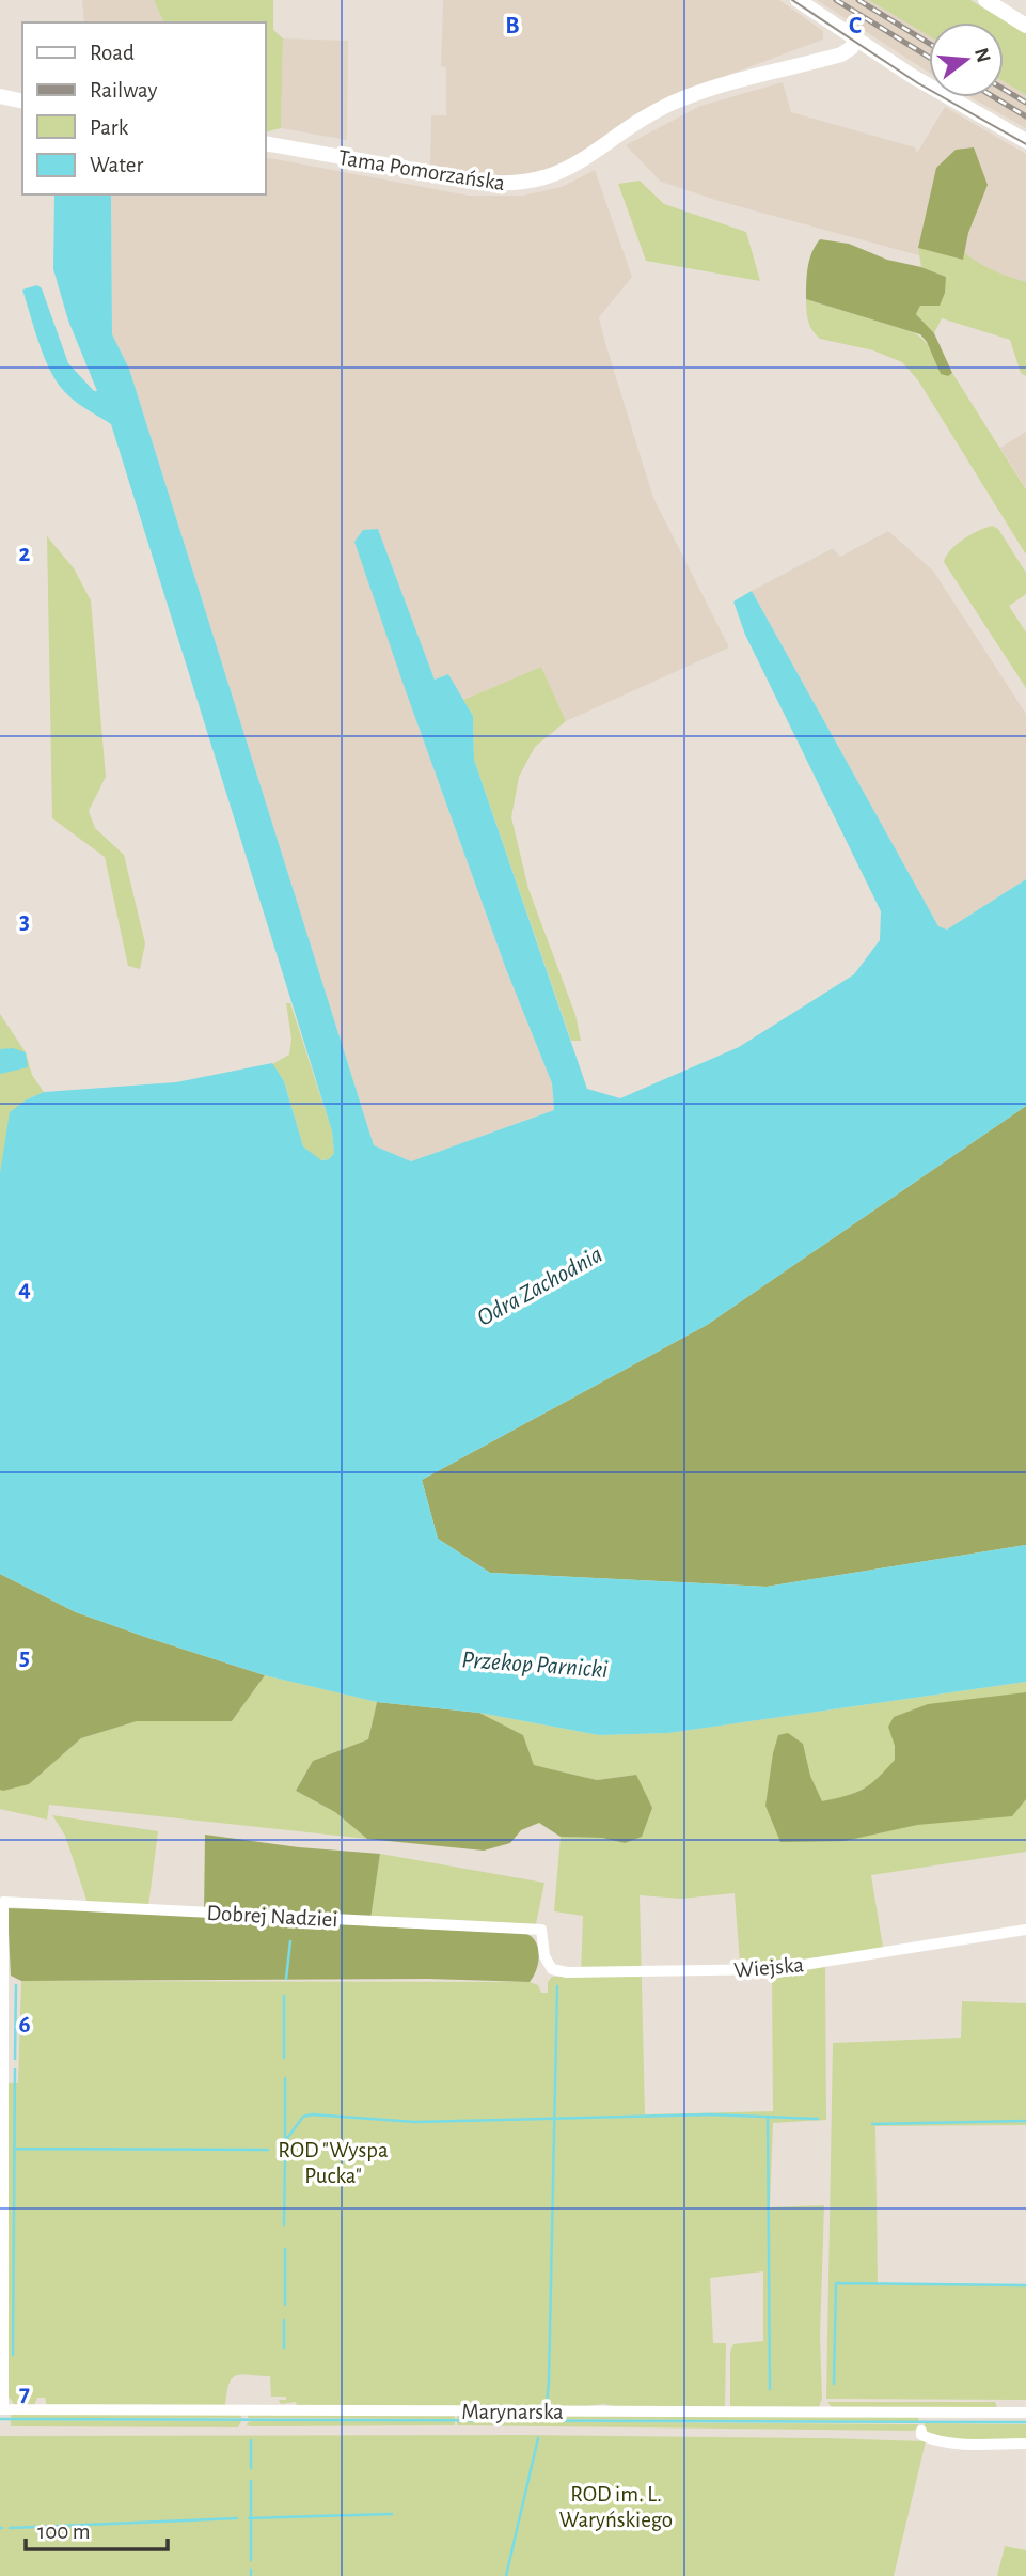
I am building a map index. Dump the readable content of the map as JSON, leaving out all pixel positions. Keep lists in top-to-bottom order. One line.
{"streets":{"street":["Tama Pomorzańska","Dobrej Nadziei","Wiejska","Marynarska"]},"crossings":[["Dobrej Nadziei","Wiejska"],["Dobrej Nadziei","Marynarska"]],"water":["Odra Zachodnia","Przekop Parnicki"],"parks":["ROD \"Wyspa Pucka\"","ROD im. L. Waryńskiego"],"legend":["Road","Railway","Park","Water"],"scale_bar":"100 m","north":"right","grid":{"columns":["B","C"],"rows":["2","3","4","5","6","7"]}}
